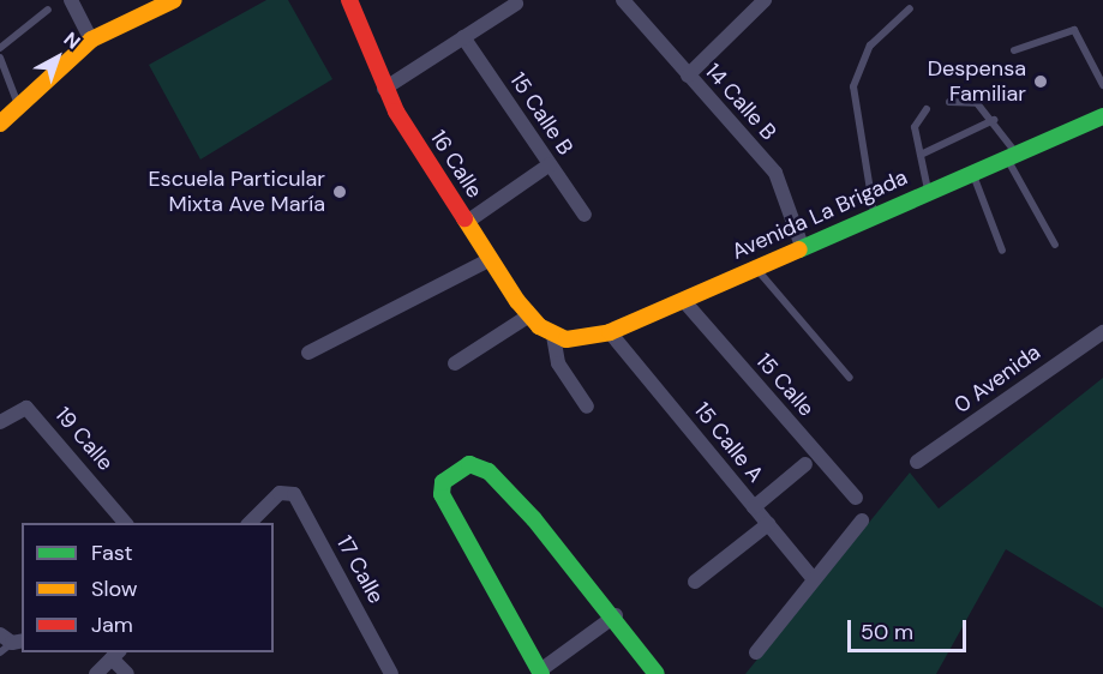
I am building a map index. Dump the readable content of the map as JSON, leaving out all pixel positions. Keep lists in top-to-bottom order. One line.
{"streets":{"main road":["16 Calle","Avenida La Brigada"],"street":["14 Calle B","15 Calle B","0 Avenida","15 Calle","19 Calle","15 Calle A","17 Calle"]},"crossings":[["14 Calle B","Avenida La Brigada"],["16 Calle","Avenida La Brigada"],["Avenida La Brigada","15 Calle"],["Avenida La Brigada","15 Calle A"]],"places":["Despensa Familiar","Escuela Particular Mixta Ave María"],"legend":["Fast","Slow","Jam"],"scale_bar":"50 m","north":"top right"}
